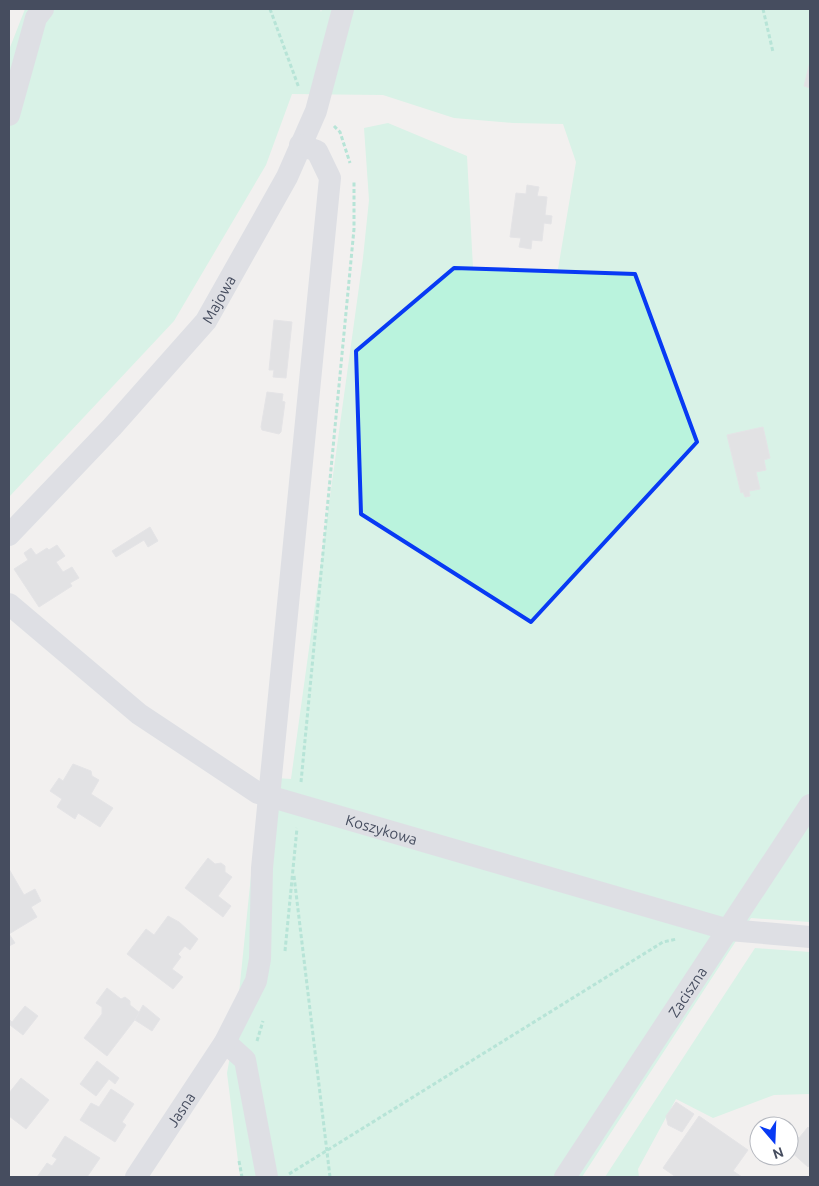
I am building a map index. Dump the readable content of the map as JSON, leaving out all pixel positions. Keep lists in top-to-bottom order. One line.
{"streets":{"street":["Majowa","Koszykowa","Zaciszna","Jasna"]},"crossings":[["Majowa","Jasna"],["Koszykowa","Zaciszna"],["Koszykowa","Jasna"]],"north":"bottom"}
